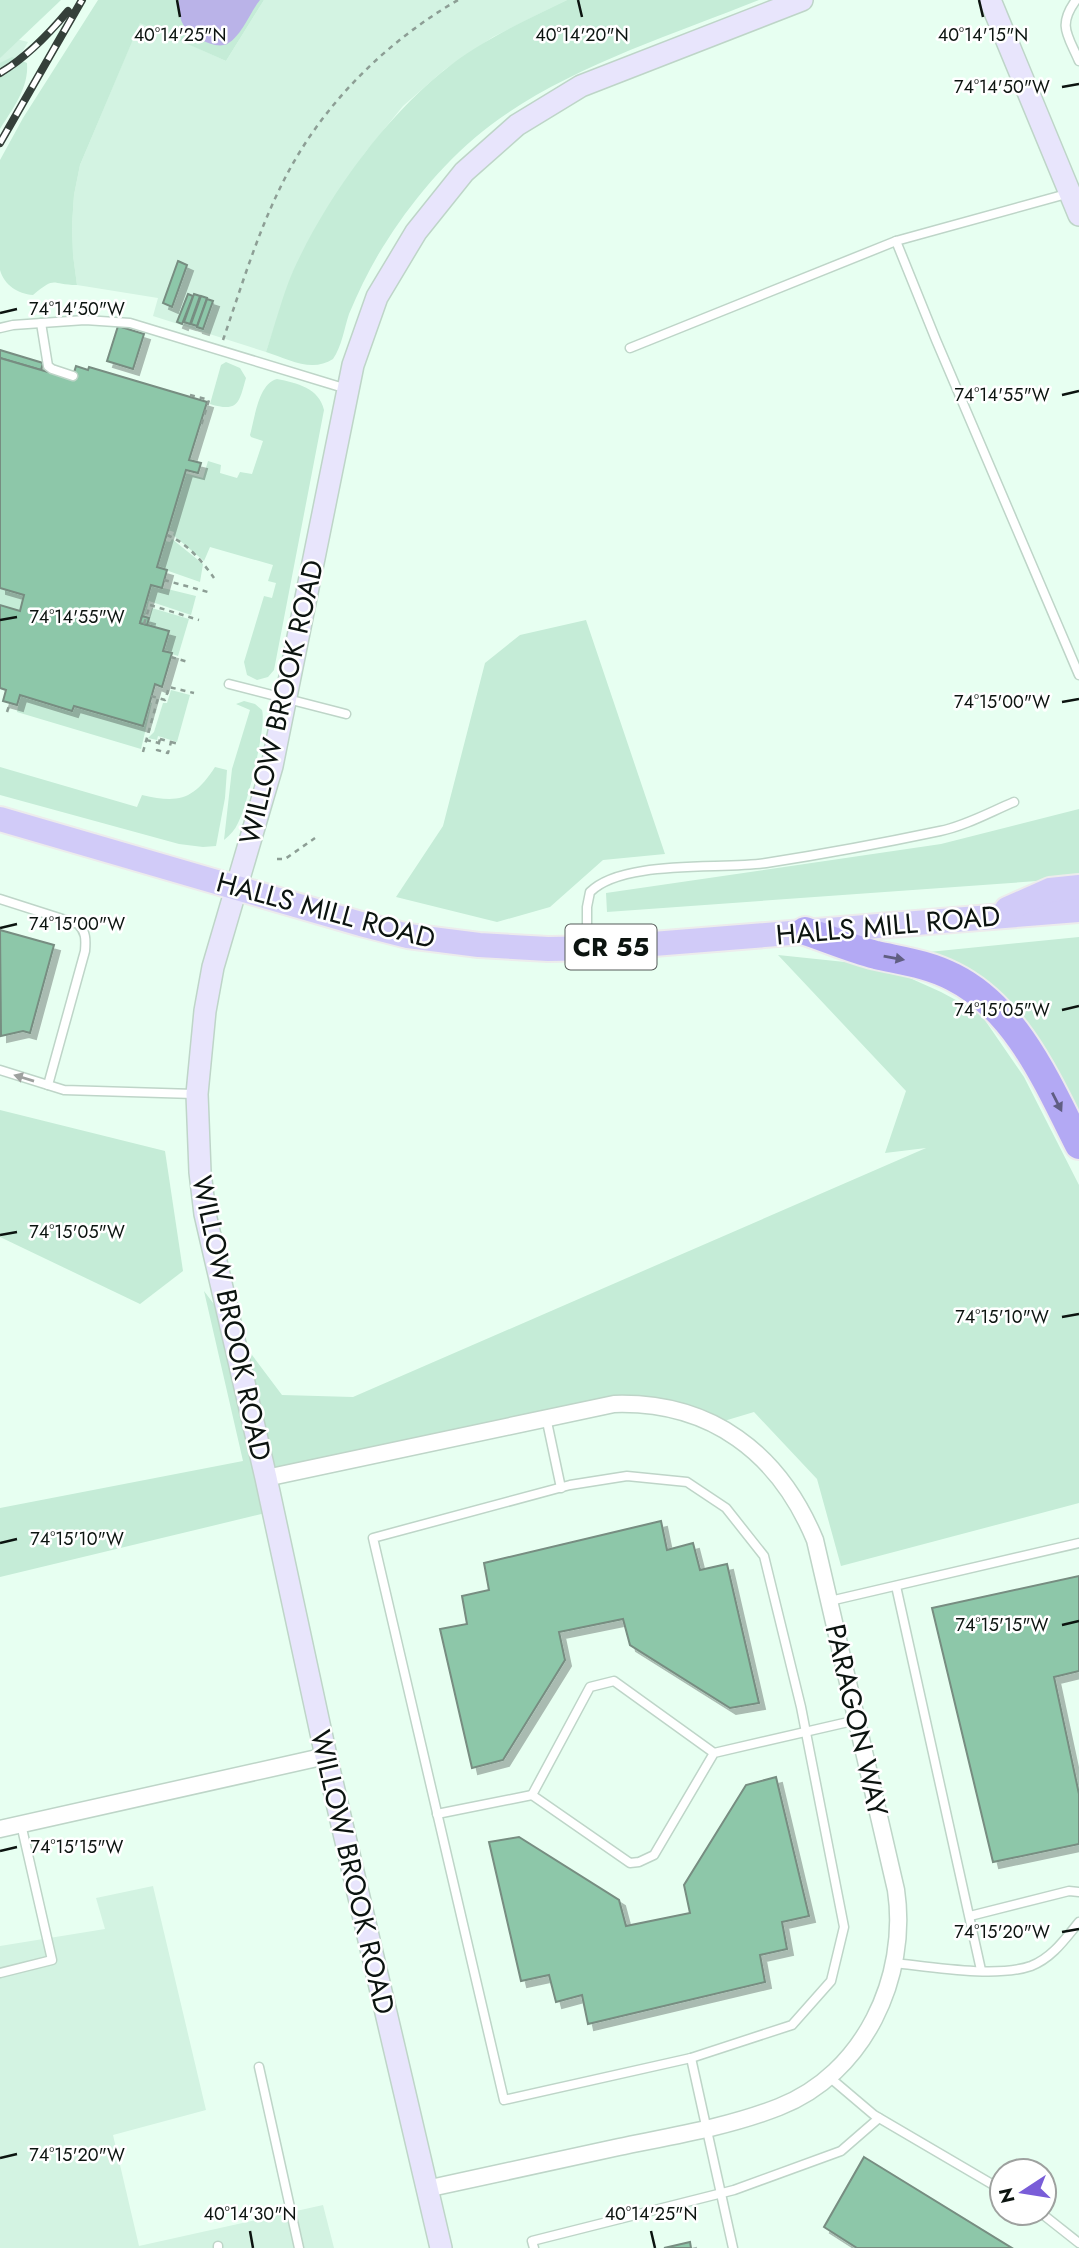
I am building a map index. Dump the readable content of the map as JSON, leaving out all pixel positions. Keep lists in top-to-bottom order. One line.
{"streets":{"main road":["HALLS MILL ROAD","CR 55"],"street":["WILLOW BROOK ROAD","PARAGON WAY"]},"crossings":[["WILLOW BROOK ROAD","HALLS MILL ROAD"],["WILLOW BROOK ROAD","PARAGON WAY"]],"north":"left","coordinates":["40°14'25\"N","40°14'20\"N","40°14'15\"N","74°14'50\"W","74°14'55\"W","74°15'00\"W","74°15'05\"W","74°15'10\"W","74°15'15\"W","74°15'20\"W","40°14'30\"N"]}
